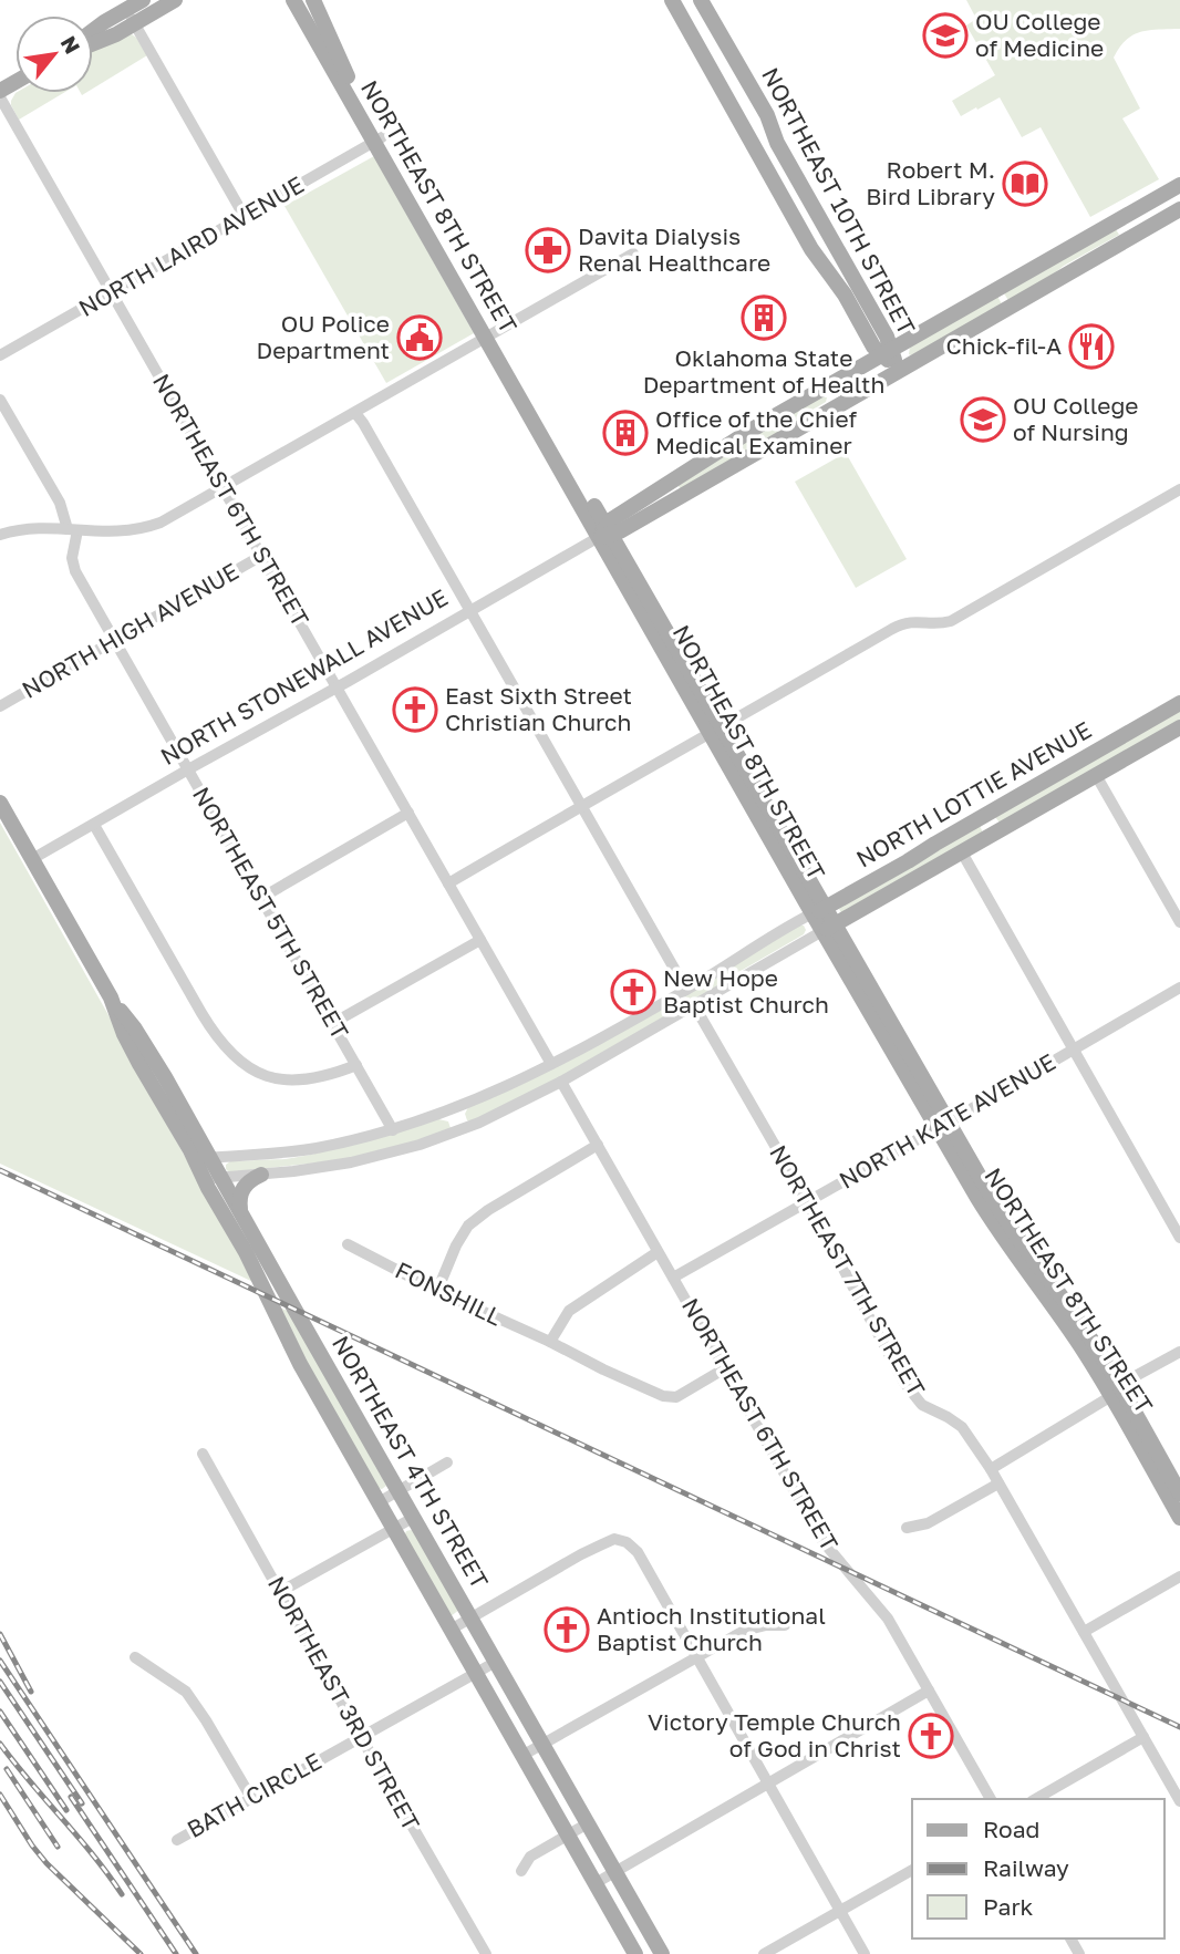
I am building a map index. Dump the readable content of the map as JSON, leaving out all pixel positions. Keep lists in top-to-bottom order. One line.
{"streets":{"main road":["NORTHEAST 10TH STREET","NORTHEAST 8TH STREET","NORTH STONEWALL AVENUE","NORTH LOTTIE AVENUE","NORTHEAST 4TH STREET"],"street":["NORTH LAIRD AVENUE","NORTHEAST 6TH STREET","NORTH HIGH AVENUE","NORTHEAST 5TH STREET","NORTH KATE AVENUE","NORTHEAST 7TH STREET","FONSHILL","NORTHEAST 3RD STREET","BATH CIRCLE"]},"crossings":[["NORTHEAST 10TH STREET","NORTH STONEWALL AVENUE"],["NORTHEAST 8TH STREET","NORTH LAIRD AVENUE"],["NORTHEAST 8TH STREET","NORTH STONEWALL AVENUE"],["NORTHEAST 8TH STREET","NORTH LOTTIE AVENUE"],["NORTHEAST 8TH STREET","NORTH KATE AVENUE"],["NORTH LAIRD AVENUE","NORTHEAST 6TH STREET"],["NORTHEAST 6TH STREET","NORTH HIGH AVENUE"],["NORTHEAST 6TH STREET","NORTH STONEWALL AVENUE"],["NORTHEAST 6TH STREET","NORTH LOTTIE AVENUE"],["NORTHEAST 6TH STREET","NORTH KATE AVENUE"],["NORTH HIGH AVENUE","NORTHEAST 5TH STREET"],["NORTH STONEWALL AVENUE","NORTHEAST 5TH STREET"],["NORTH STONEWALL AVENUE","NORTHEAST 4TH STREET"],["NORTH LOTTIE AVENUE","NORTHEAST 5TH STREET"],["NORTH LOTTIE AVENUE","NORTHEAST 7TH STREET"],["NORTH LOTTIE AVENUE","NORTHEAST 4TH STREET"],["NORTH KATE AVENUE","NORTHEAST 7TH STREET"],["NORTHEAST 4TH STREET","BATH CIRCLE"],["NORTHEAST 3RD STREET","BATH CIRCLE"]],"places":{"school or university":["OU College of Medicine","OU College of Nursing"],"library":["Robert M. Bird Library"],"pharmacy":["Davita Dialysis Renal Healthcare"],"building":["Oklahoma State Department of Health","Office of the Chief Medical Examiner"],"public building":["OU Police Department"],"restaurant":["Chick-fil-A"],"church":["East Sixth Street Christian Church","New Hope Baptist Church","Antioch Institutional Baptist Church","Victory Temple Church of God in Christ"]},"legend":["Road","Railway","Park"],"north":"top right"}
